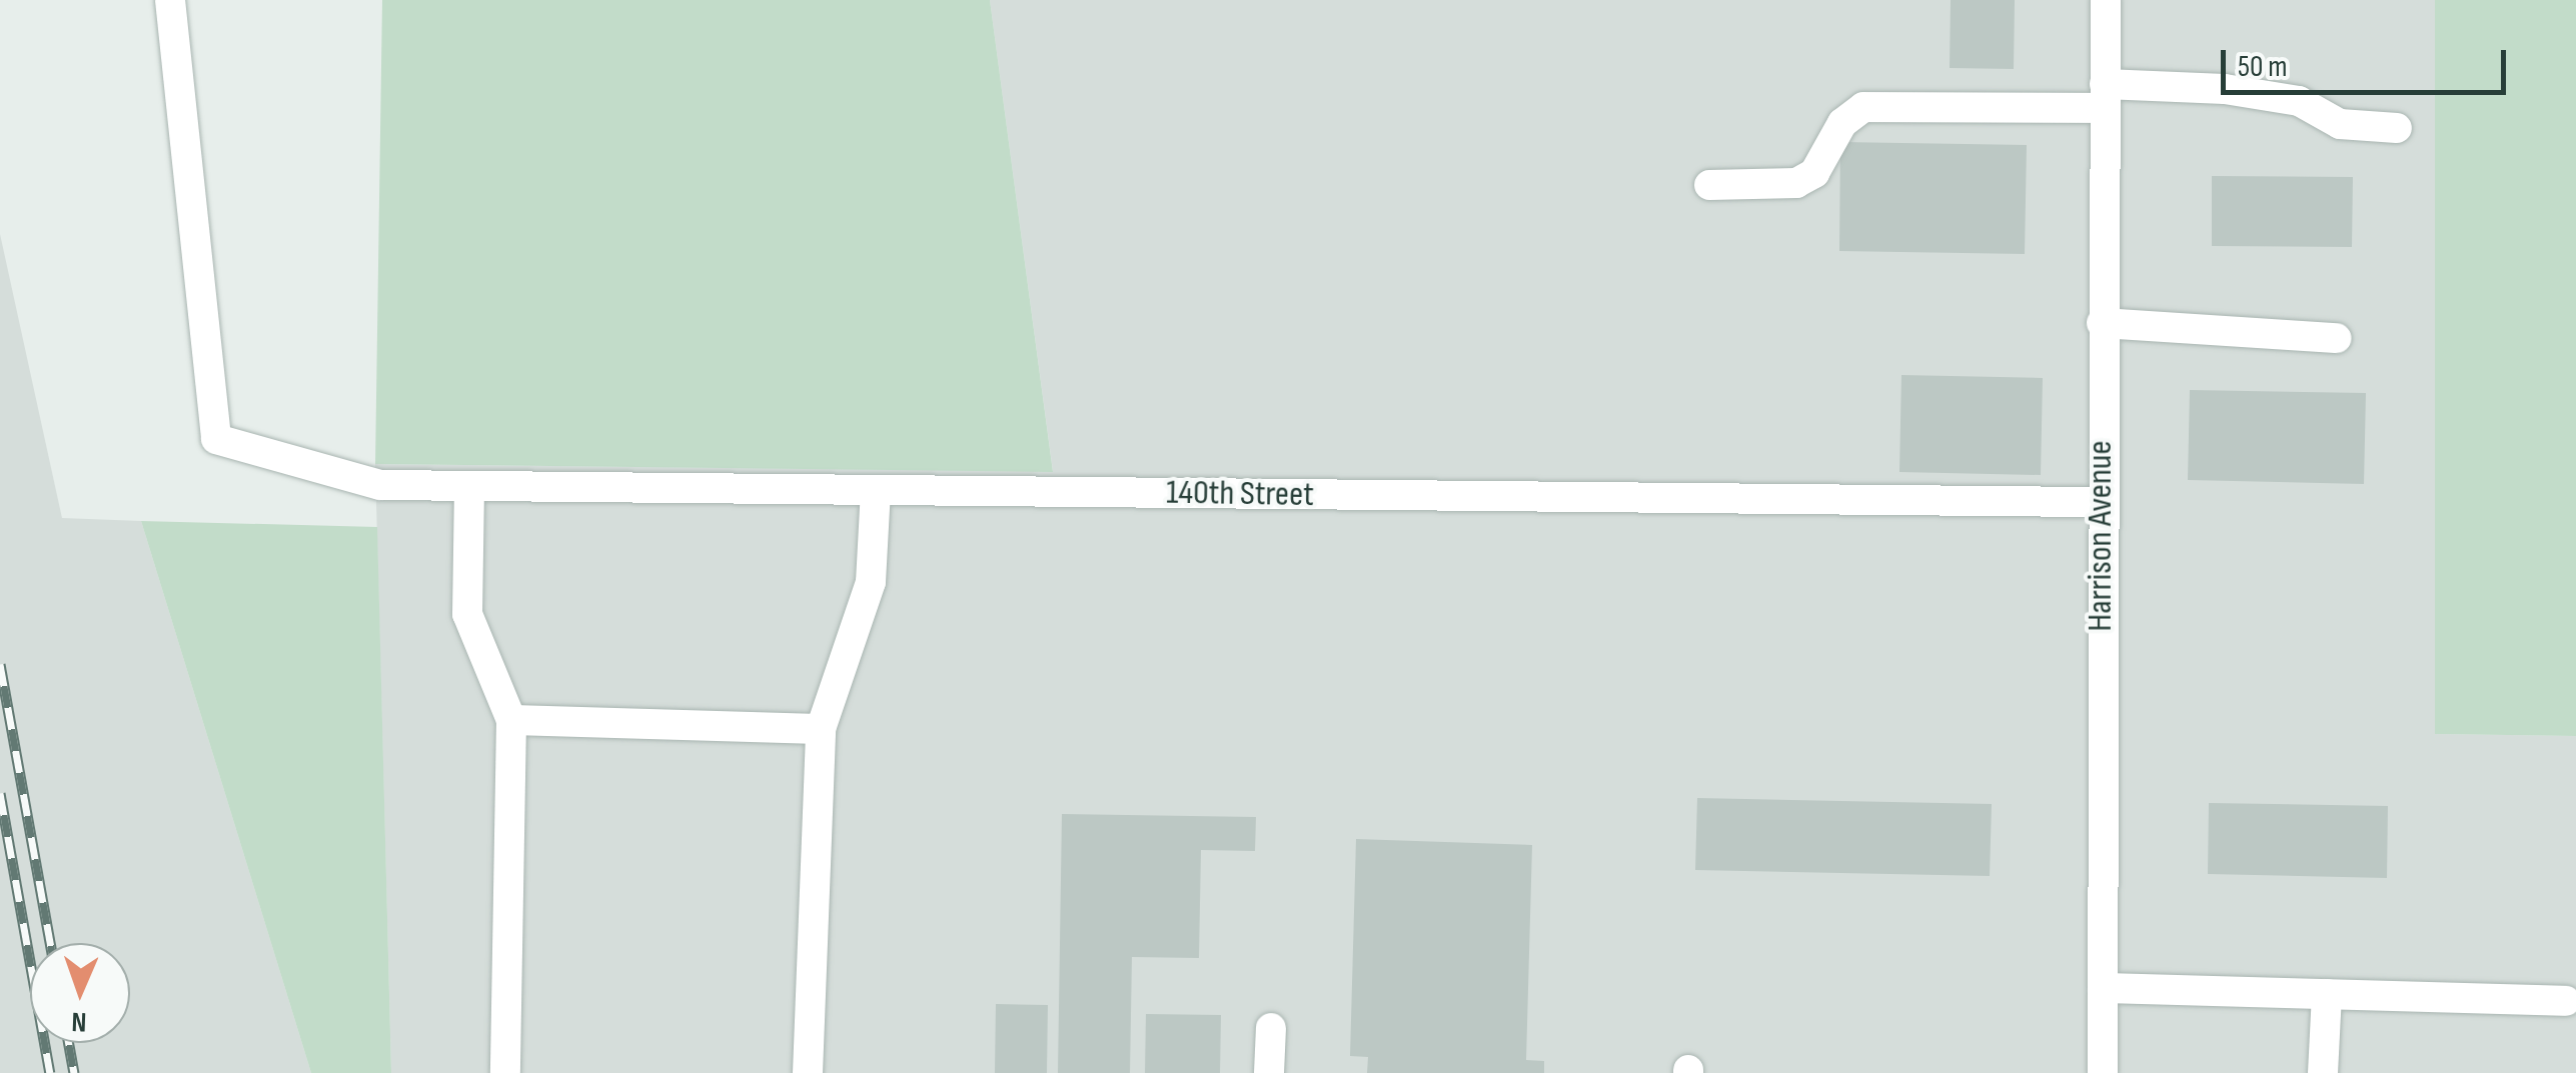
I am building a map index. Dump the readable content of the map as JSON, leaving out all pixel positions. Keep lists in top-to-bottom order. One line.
{"streets":{"street":["140th Street","Harrison Avenue"]},"crossings":[["140th Street","Harrison Avenue"]],"scale_bar":"50 m","north":"bottom"}
